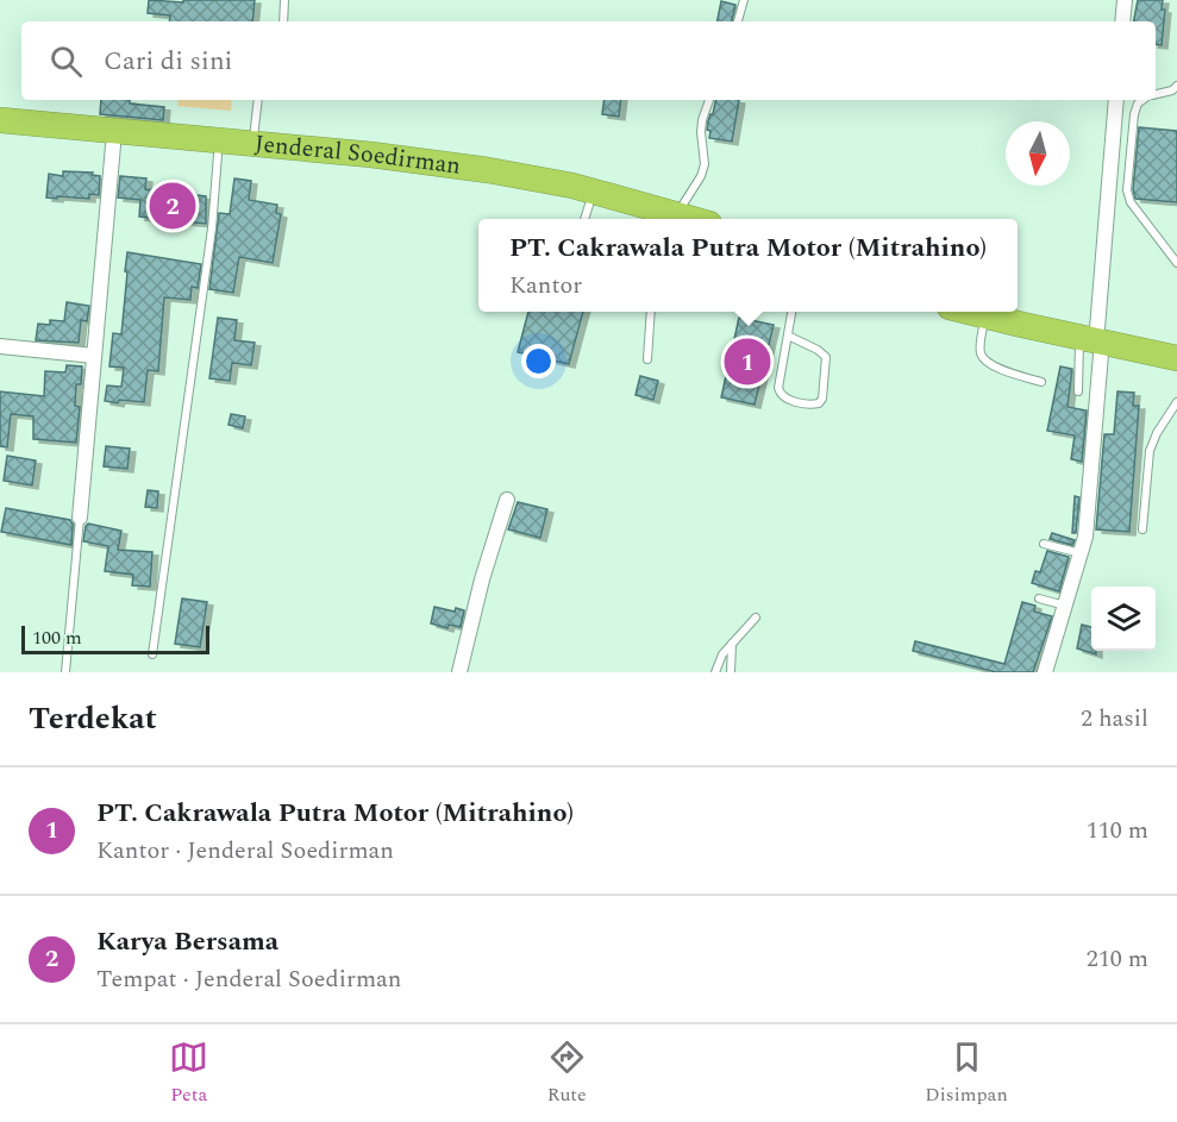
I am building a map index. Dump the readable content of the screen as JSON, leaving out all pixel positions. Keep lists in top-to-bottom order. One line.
{"streets":{"highway":["Jenderal Soedirman"]},"scale_bar":"100 m","north":"bottom","page":{"search":"Cari di sini","pins":["2","1"],"popup":["PT. Cakrawala Putra Motor (Mitrahino)","Kantor"],"scale":"100 m","heading":["Terdekat","2 hasil"],"list":[{"mark":"1","name":"PT. Cakrawala Putra Motor (Mitrahino)","note":"Kantor · Jenderal Soedirman","value":"110 m"},{"mark":"2","name":"Karya Bersama","note":"Tempat · Jenderal Soedirman","value":"210 m"}],"nav":["Peta","Rute","Disimpan"]}}
